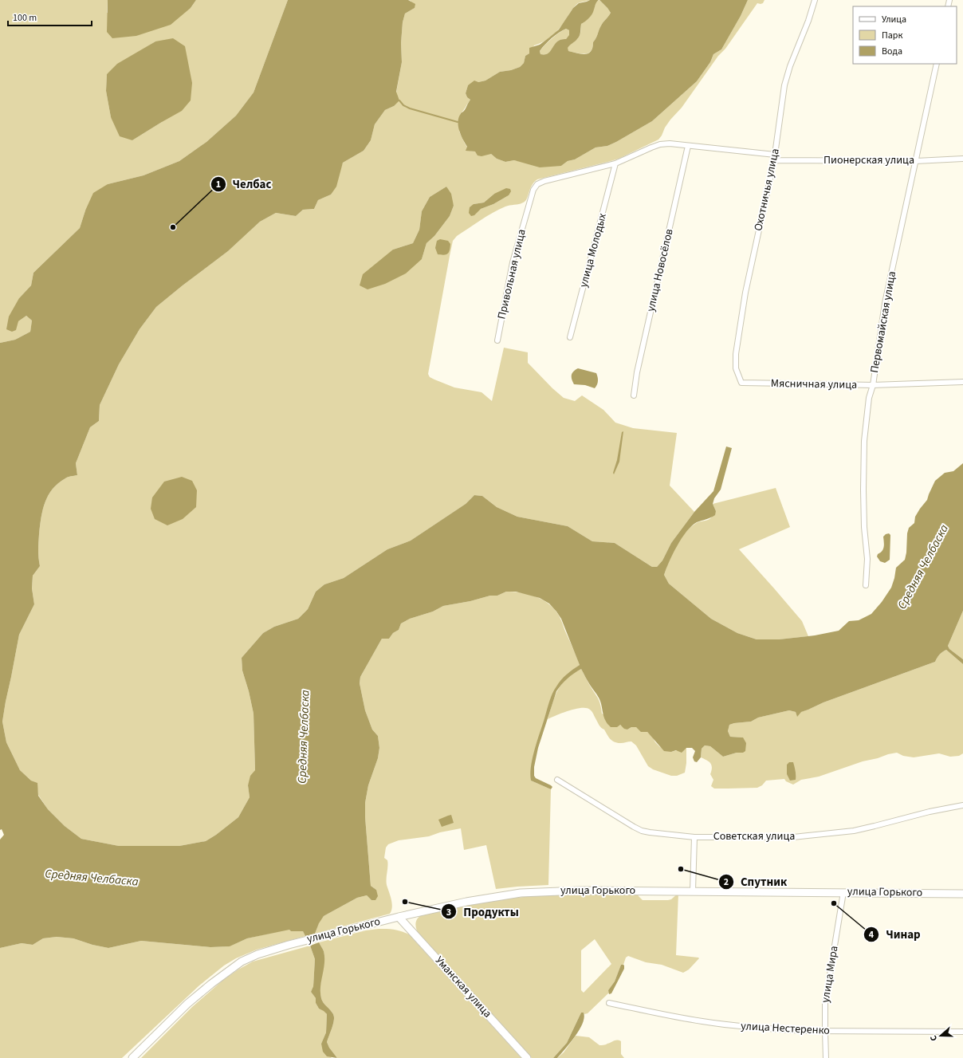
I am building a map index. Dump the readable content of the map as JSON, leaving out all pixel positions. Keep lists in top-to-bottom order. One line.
{"streets":{"main road":["улица Горького","Уманская улица"],"street":["Пионерская улица","Охотничья улица","улица Молодых","улица Новосёлов","Привольная улица","Первомайская улица","Мясничная улица","Советская улица","улица Мира","улица Нестеренко"]},"crossings":[["Пионерская улица","Охотничья улица"],["Пионерская улица","Первомайская улица"],["Охотничья улица","Мясничная улица"],["улица Молодых","Привольная улица"],["Первомайская улица","Мясничная улица"],["улица Горького","улица Мира"],["улица Горького","Уманская улица"],["улица Мира","улица Нестеренко"]],"water":["Средняя Челбаска"],"places":["Челбас","Спутник","Продукты","Чинар"],"legend":["Улица","Парк","Вода"],"scale_bar":"100 m","north":"left"}
